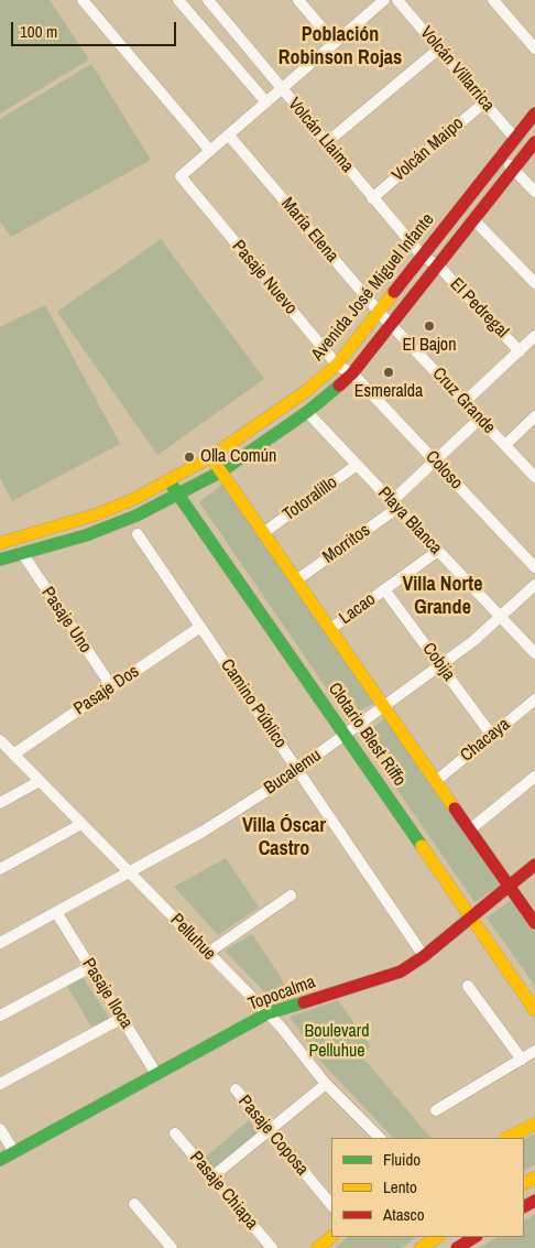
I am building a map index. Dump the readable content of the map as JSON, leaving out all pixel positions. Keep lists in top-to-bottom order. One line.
{"streets":{"main road":["Avenida José Miguel Infante","Clotario Blest Riffo","Topocalma"],"street":["Volcán Villarrica","Volcán Llaima","Volcán Maipo","María Elena","Pasaje Nuevo","El Pedregal","Cruz Grande","Coloso","Totoralillo","Playa Blanca","Morritos","Lacao","Pasaje Uno","Cobija","Pasaje Dos","Camino Público","Chacaya","Bucalemu","Pelluhue","Pasaje Iloca","Pasaje Coposa","Pasaje Chiapa"]},"crossings":[["Volcán Villarrica","Volcán Maipo"],["Volcán Villarrica","Avenida José Miguel Infante"],["Volcán Llaima","Volcán Maipo"],["Volcán Llaima","Avenida José Miguel Infante"],["Volcán Llaima","El Pedregal"],["María Elena","Avenida José Miguel Infante"],["María Elena","Cruz Grande"],["Pasaje Nuevo","Avenida José Miguel Infante"],["Pasaje Nuevo","Coloso"],["Avenida José Miguel Infante","El Pedregal"],["Avenida José Miguel Infante","Cruz Grande"],["Avenida José Miguel Infante","Coloso"],["Avenida José Miguel Infante","Playa Blanca"],["Avenida José Miguel Infante","Pasaje Uno"],["Avenida José Miguel Infante","Clotario Blest Riffo"],["Cruz Grande","Morritos"],["Coloso","Morritos"],["Totoralillo","Playa Blanca"],["Totoralillo","Clotario Blest Riffo"],["Playa Blanca","Morritos"],["Playa Blanca","Lacao"],["Playa Blanca","Bucalemu"],["Morritos","Clotario Blest Riffo"],["Lacao","Cobija"],["Lacao","Clotario Blest Riffo"],["Pasaje Uno","Pasaje Dos"],["Cobija","Chacaya"],["Cobija","Bucalemu"],["Pasaje Dos","Camino Público"],["Pasaje Dos","Pelluhue"],["Camino Público","Bucalemu"],["Camino Público","Topocalma"],["Clotario Blest Riffo","Chacaya"],["Clotario Blest Riffo","Bucalemu"],["Clotario Blest Riffo","Topocalma"],["Bucalemu","Pelluhue"],["Bucalemu","Pasaje Iloca"],["Pelluhue","Topocalma"],["Pasaje Iloca","Topocalma"]],"districts":["Población Robinson Rojas","Villa Norte Grande","Villa Óscar Castro"],"parks":["Boulevard Pelluhue"],"places":["El Bajon","Esmeralda","Olla Común"],"legend":["Fluido","Lento","Atasco"],"scale_bar":"100 m"}
